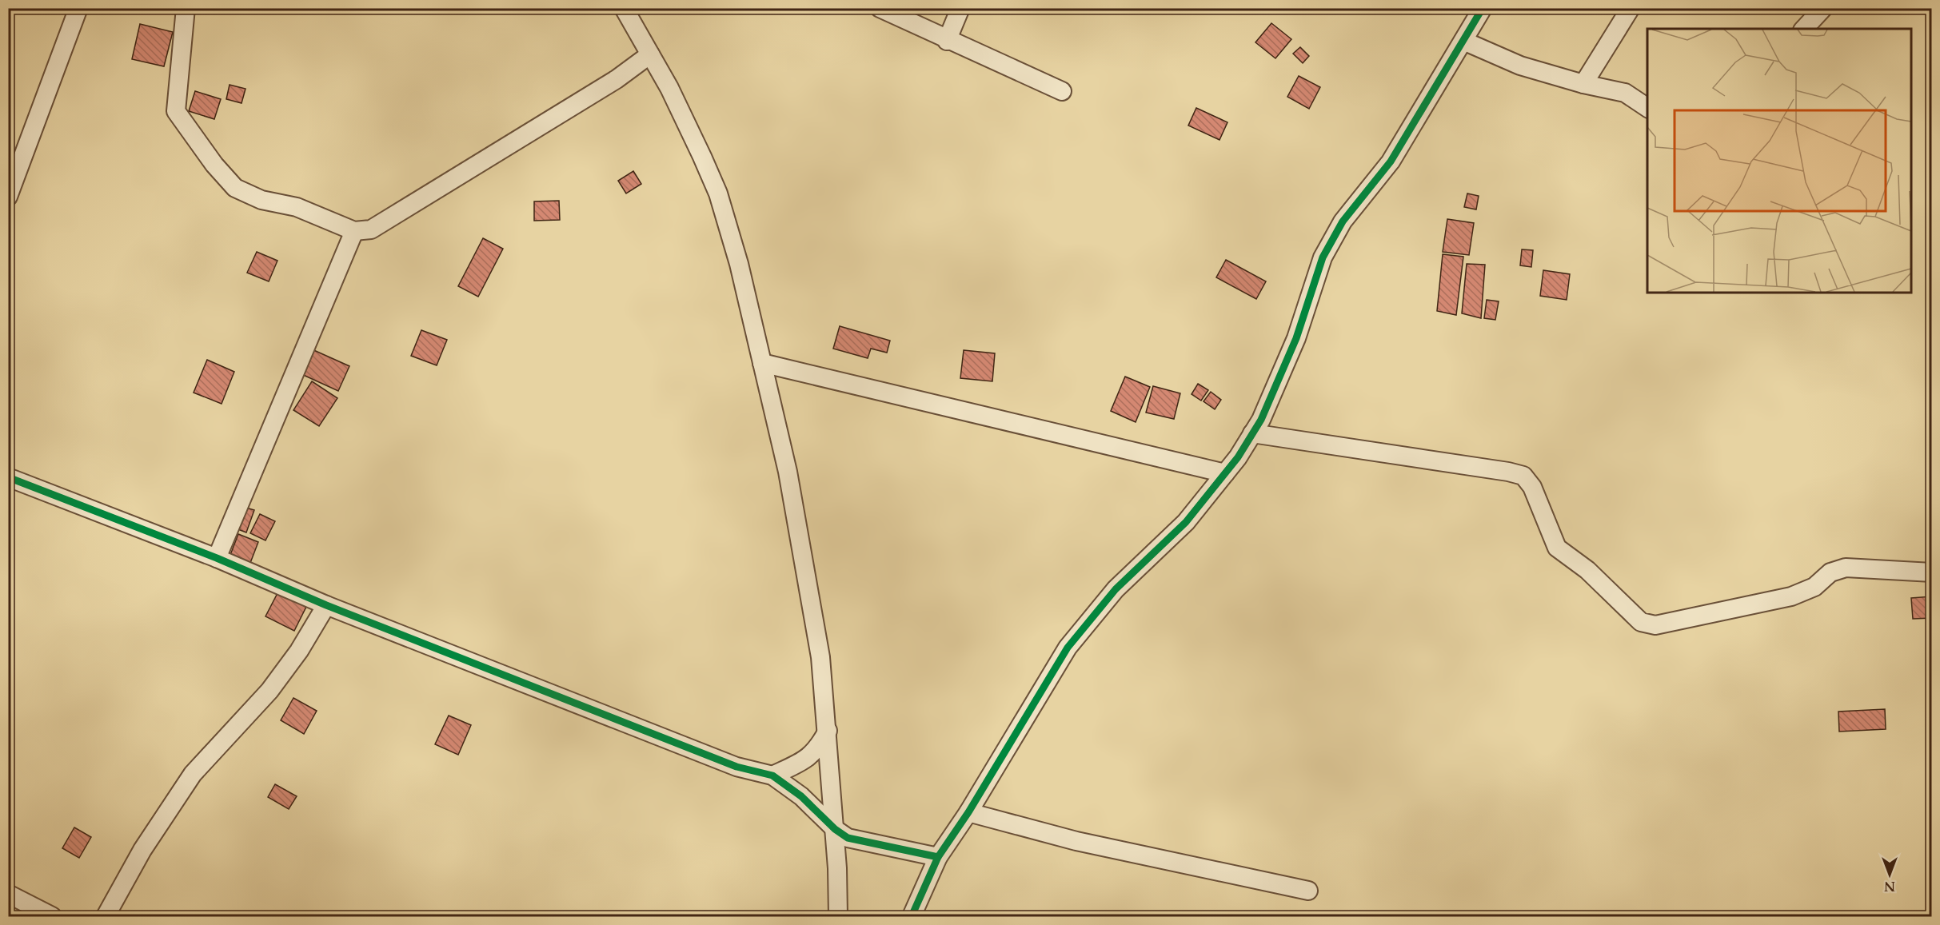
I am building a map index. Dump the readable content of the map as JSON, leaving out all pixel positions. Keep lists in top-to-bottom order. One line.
{"north":"bottom"}
